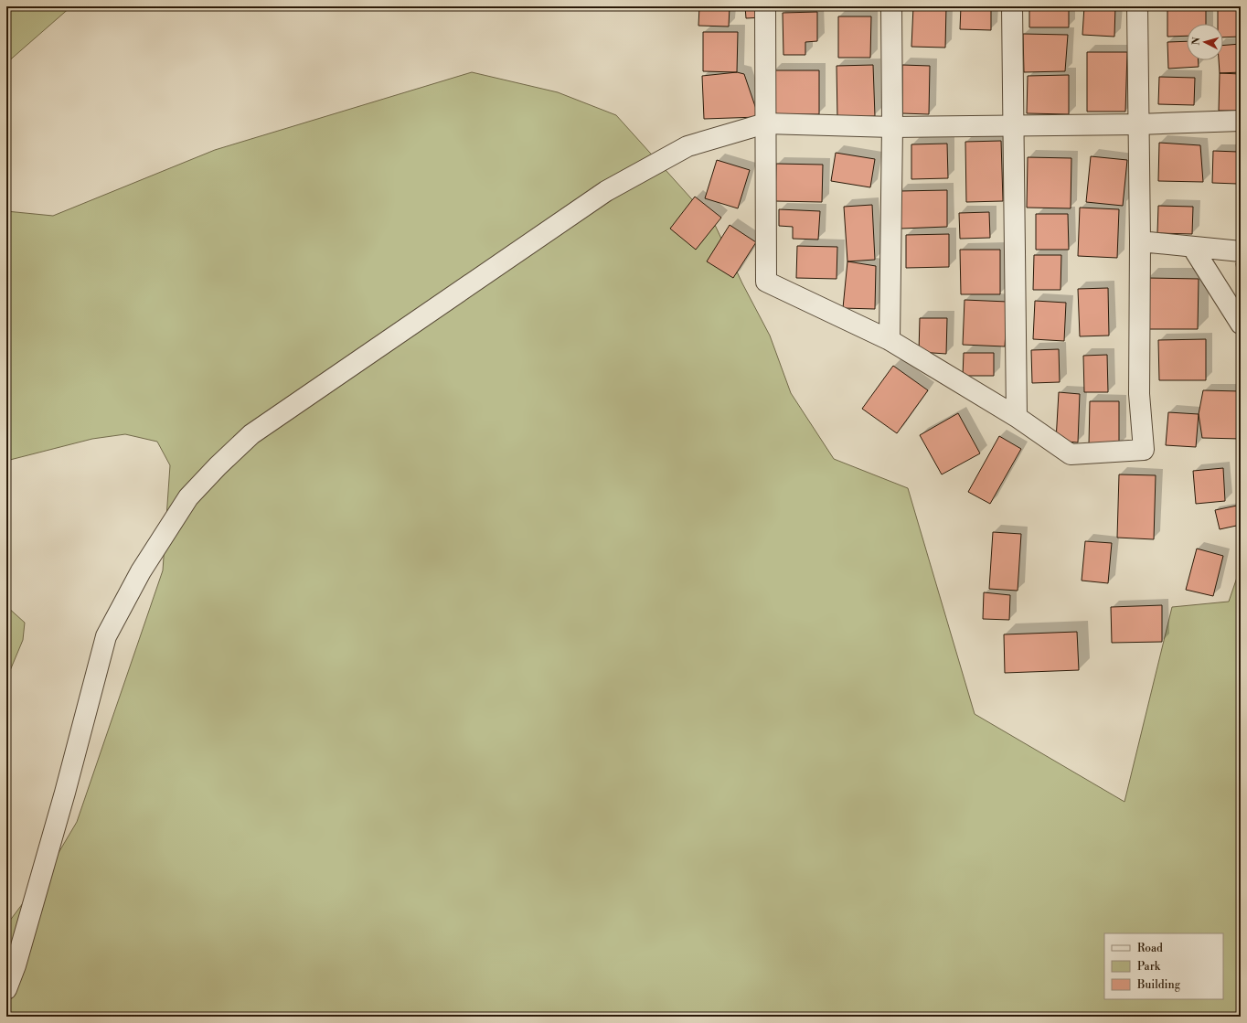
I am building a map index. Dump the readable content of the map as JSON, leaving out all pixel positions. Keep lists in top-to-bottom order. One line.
{"legend":["Road","Park","Building"],"north":"left"}
